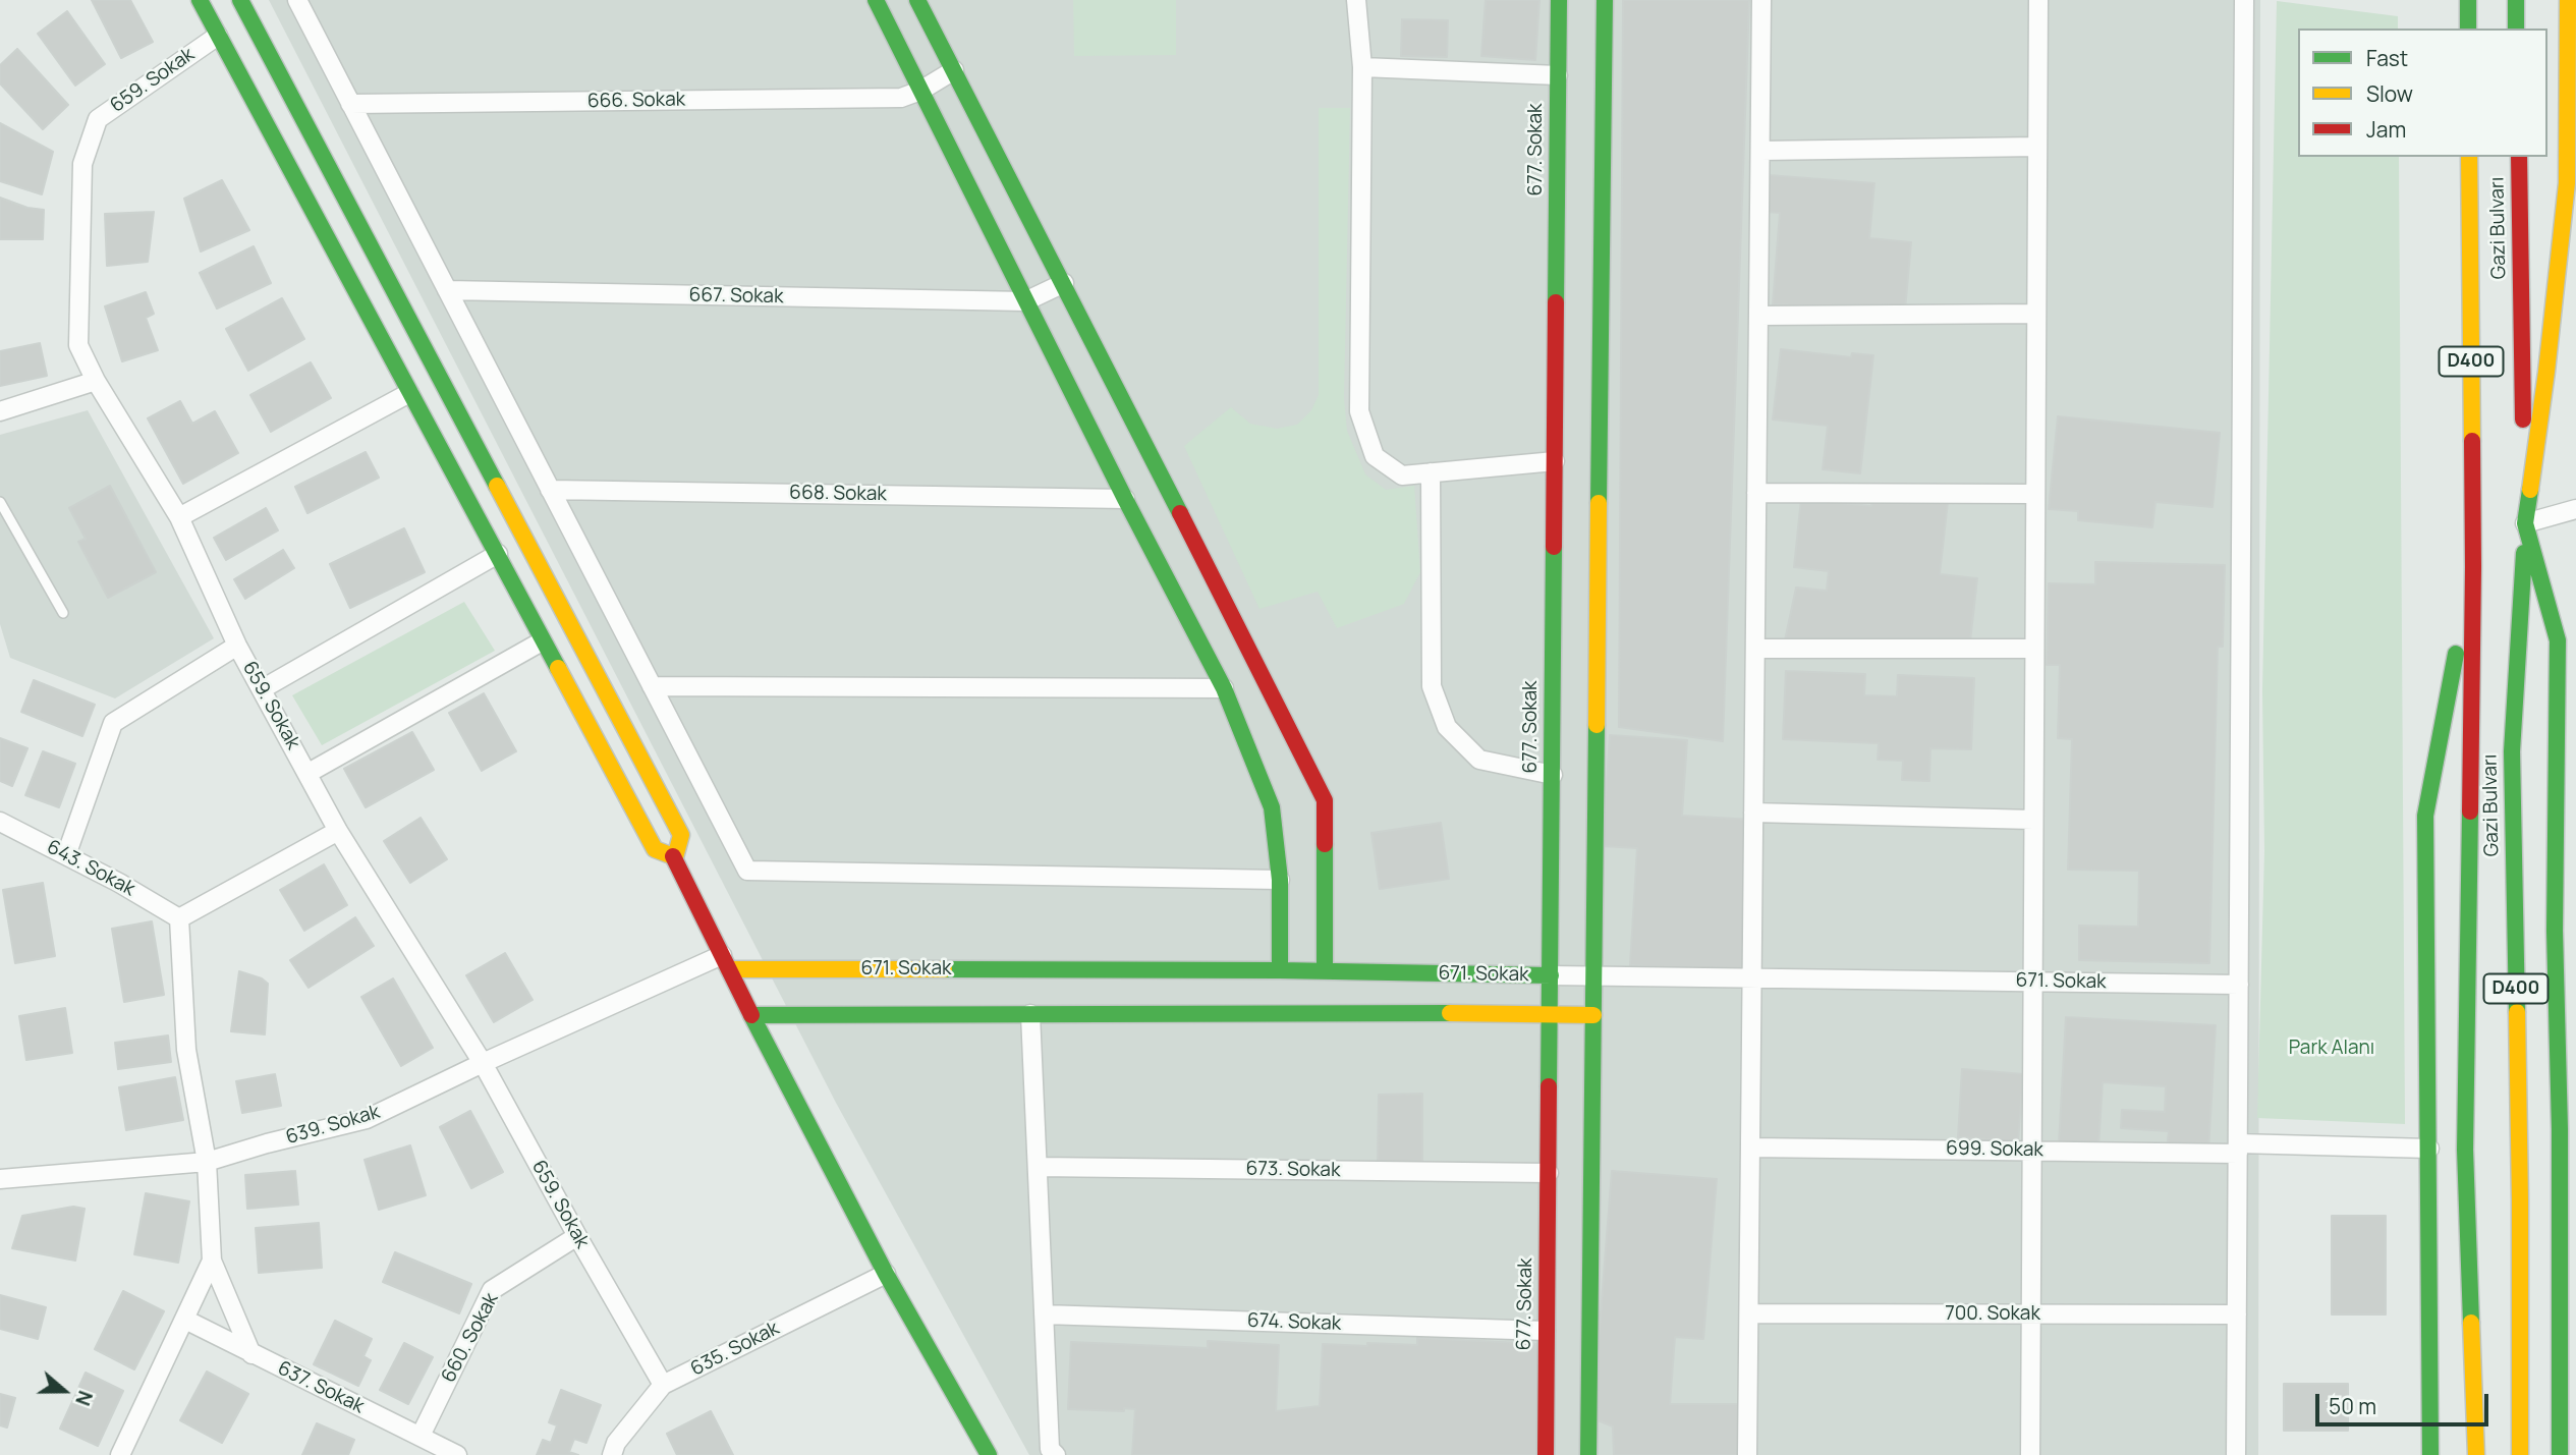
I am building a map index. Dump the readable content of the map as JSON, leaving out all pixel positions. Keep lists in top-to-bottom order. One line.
{"streets":{"main road":["677. Sokak","Gazi Bulvarı","D400","671. Sokak"],"street":["659. Sokak","666. Sokak","667. Sokak","668. Sokak","643. Sokak","639. Sokak","699. Sokak","673. Sokak","700. Sokak","674. Sokak","660. Sokak","635. Sokak","637. Sokak"]},"crossings":[["659. Sokak","639. Sokak"],["659. Sokak","660. Sokak"],["659. Sokak","635. Sokak"],["677. Sokak","671. Sokak"],["677. Sokak","673. Sokak"],["677. Sokak","674. Sokak"],["671. Sokak","639. Sokak"],["660. Sokak","637. Sokak"]],"parks":["Park Alanı"],"legend":["Fast","Slow","Jam"],"scale_bar":"50 m","north":"right"}
